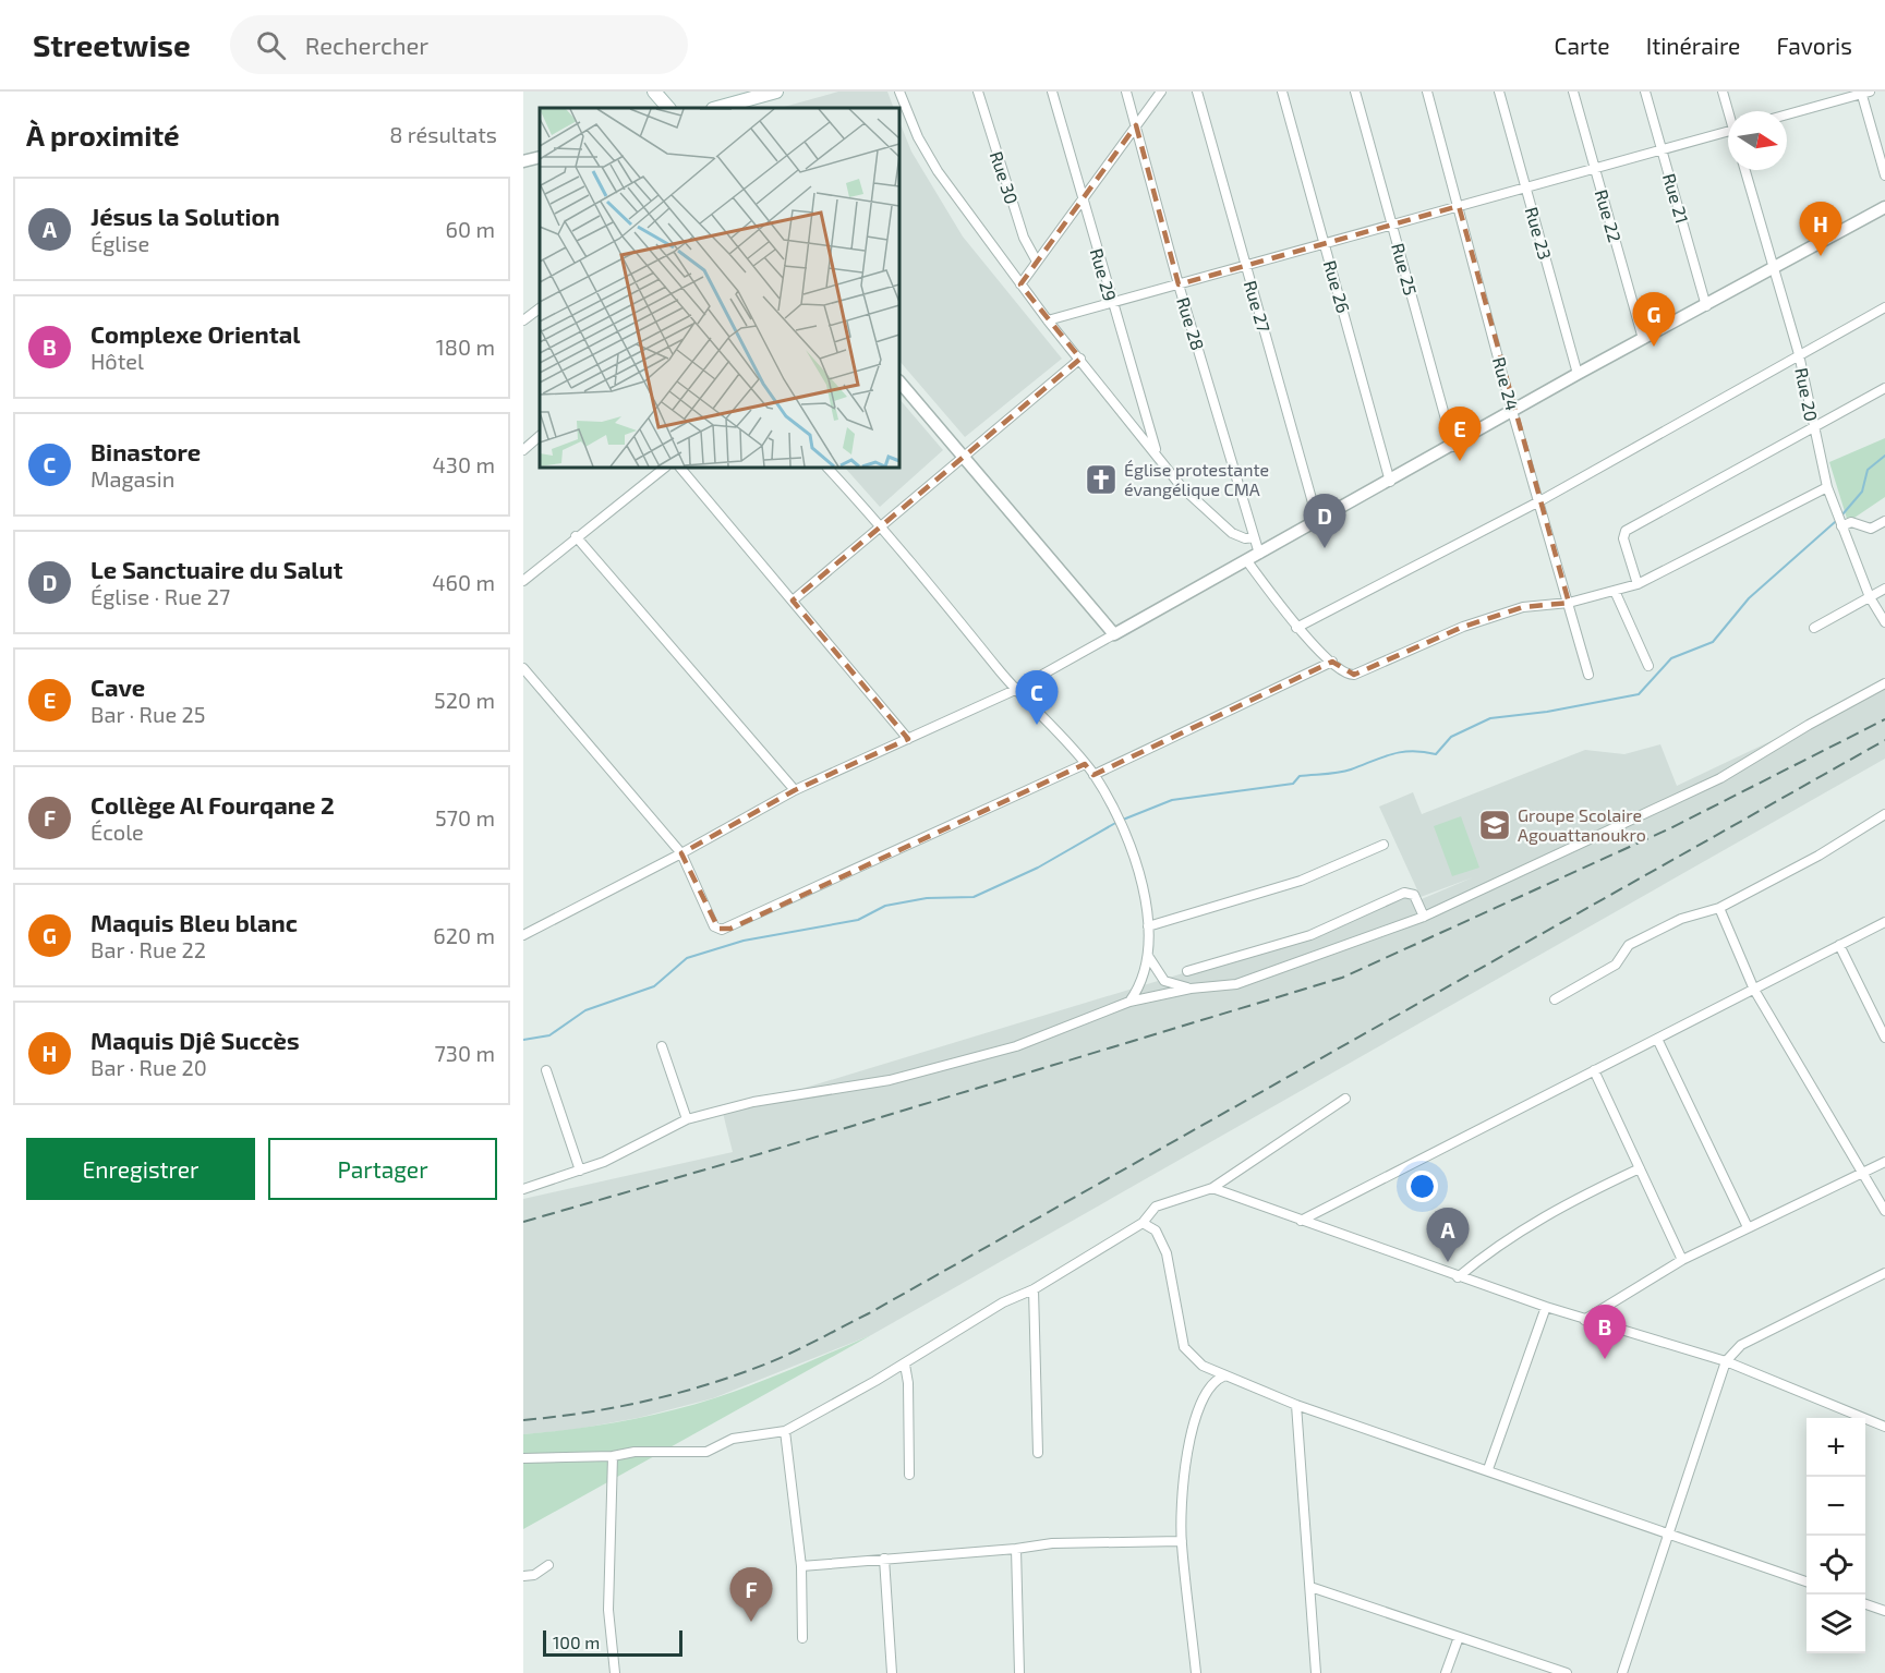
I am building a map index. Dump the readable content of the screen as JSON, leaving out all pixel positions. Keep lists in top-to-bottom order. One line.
{"streets":{"street":["Rue 30","Rue 21","Rue 22","Rue 23","Rue 25","Rue 29","Rue 26","Rue 27","Rue 28","Rue 24","Rue 20"]},"places":{"church":["Église protestante évangélique CMA"],"school or university":["Groupe Scolaire Agouattanoukro"]},"scale_bar":"100 m","north":"right","page":{"header":"Streetwise","search":"Rechercher","nav":["Carte","Itinéraire","Favoris"],"heading":["À proximité","8 résultats"],"list":[{"mark":"A","name":"Jésus la Solution","note":"Église","value":"60 m"},{"mark":"B","name":"Complexe Oriental","note":"Hôtel","value":"180 m"},{"mark":"C","name":"Binastore","note":"Magasin","value":"430 m"},{"mark":"D","name":"Le Sanctuaire du Salut","note":"Église · Rue 27","value":"460 m"},{"mark":"E","name":"Cave","note":"Bar · Rue 25","value":"520 m"},{"mark":"F","name":"Collège Al Fourqane 2","note":"École","value":"570 m"},{"mark":"G","name":"Maquis Bleu blanc","note":"Bar · Rue 22","value":"620 m"},{"mark":"H","name":"Maquis Djê Succès","note":"Bar · Rue 20","value":"730 m"}],"pins":["H","G","E","D","C","A","B","F"],"buttons":["Enregistrer","Partager"],"map_buttons":["+","−"],"scale":"100 m"}}
